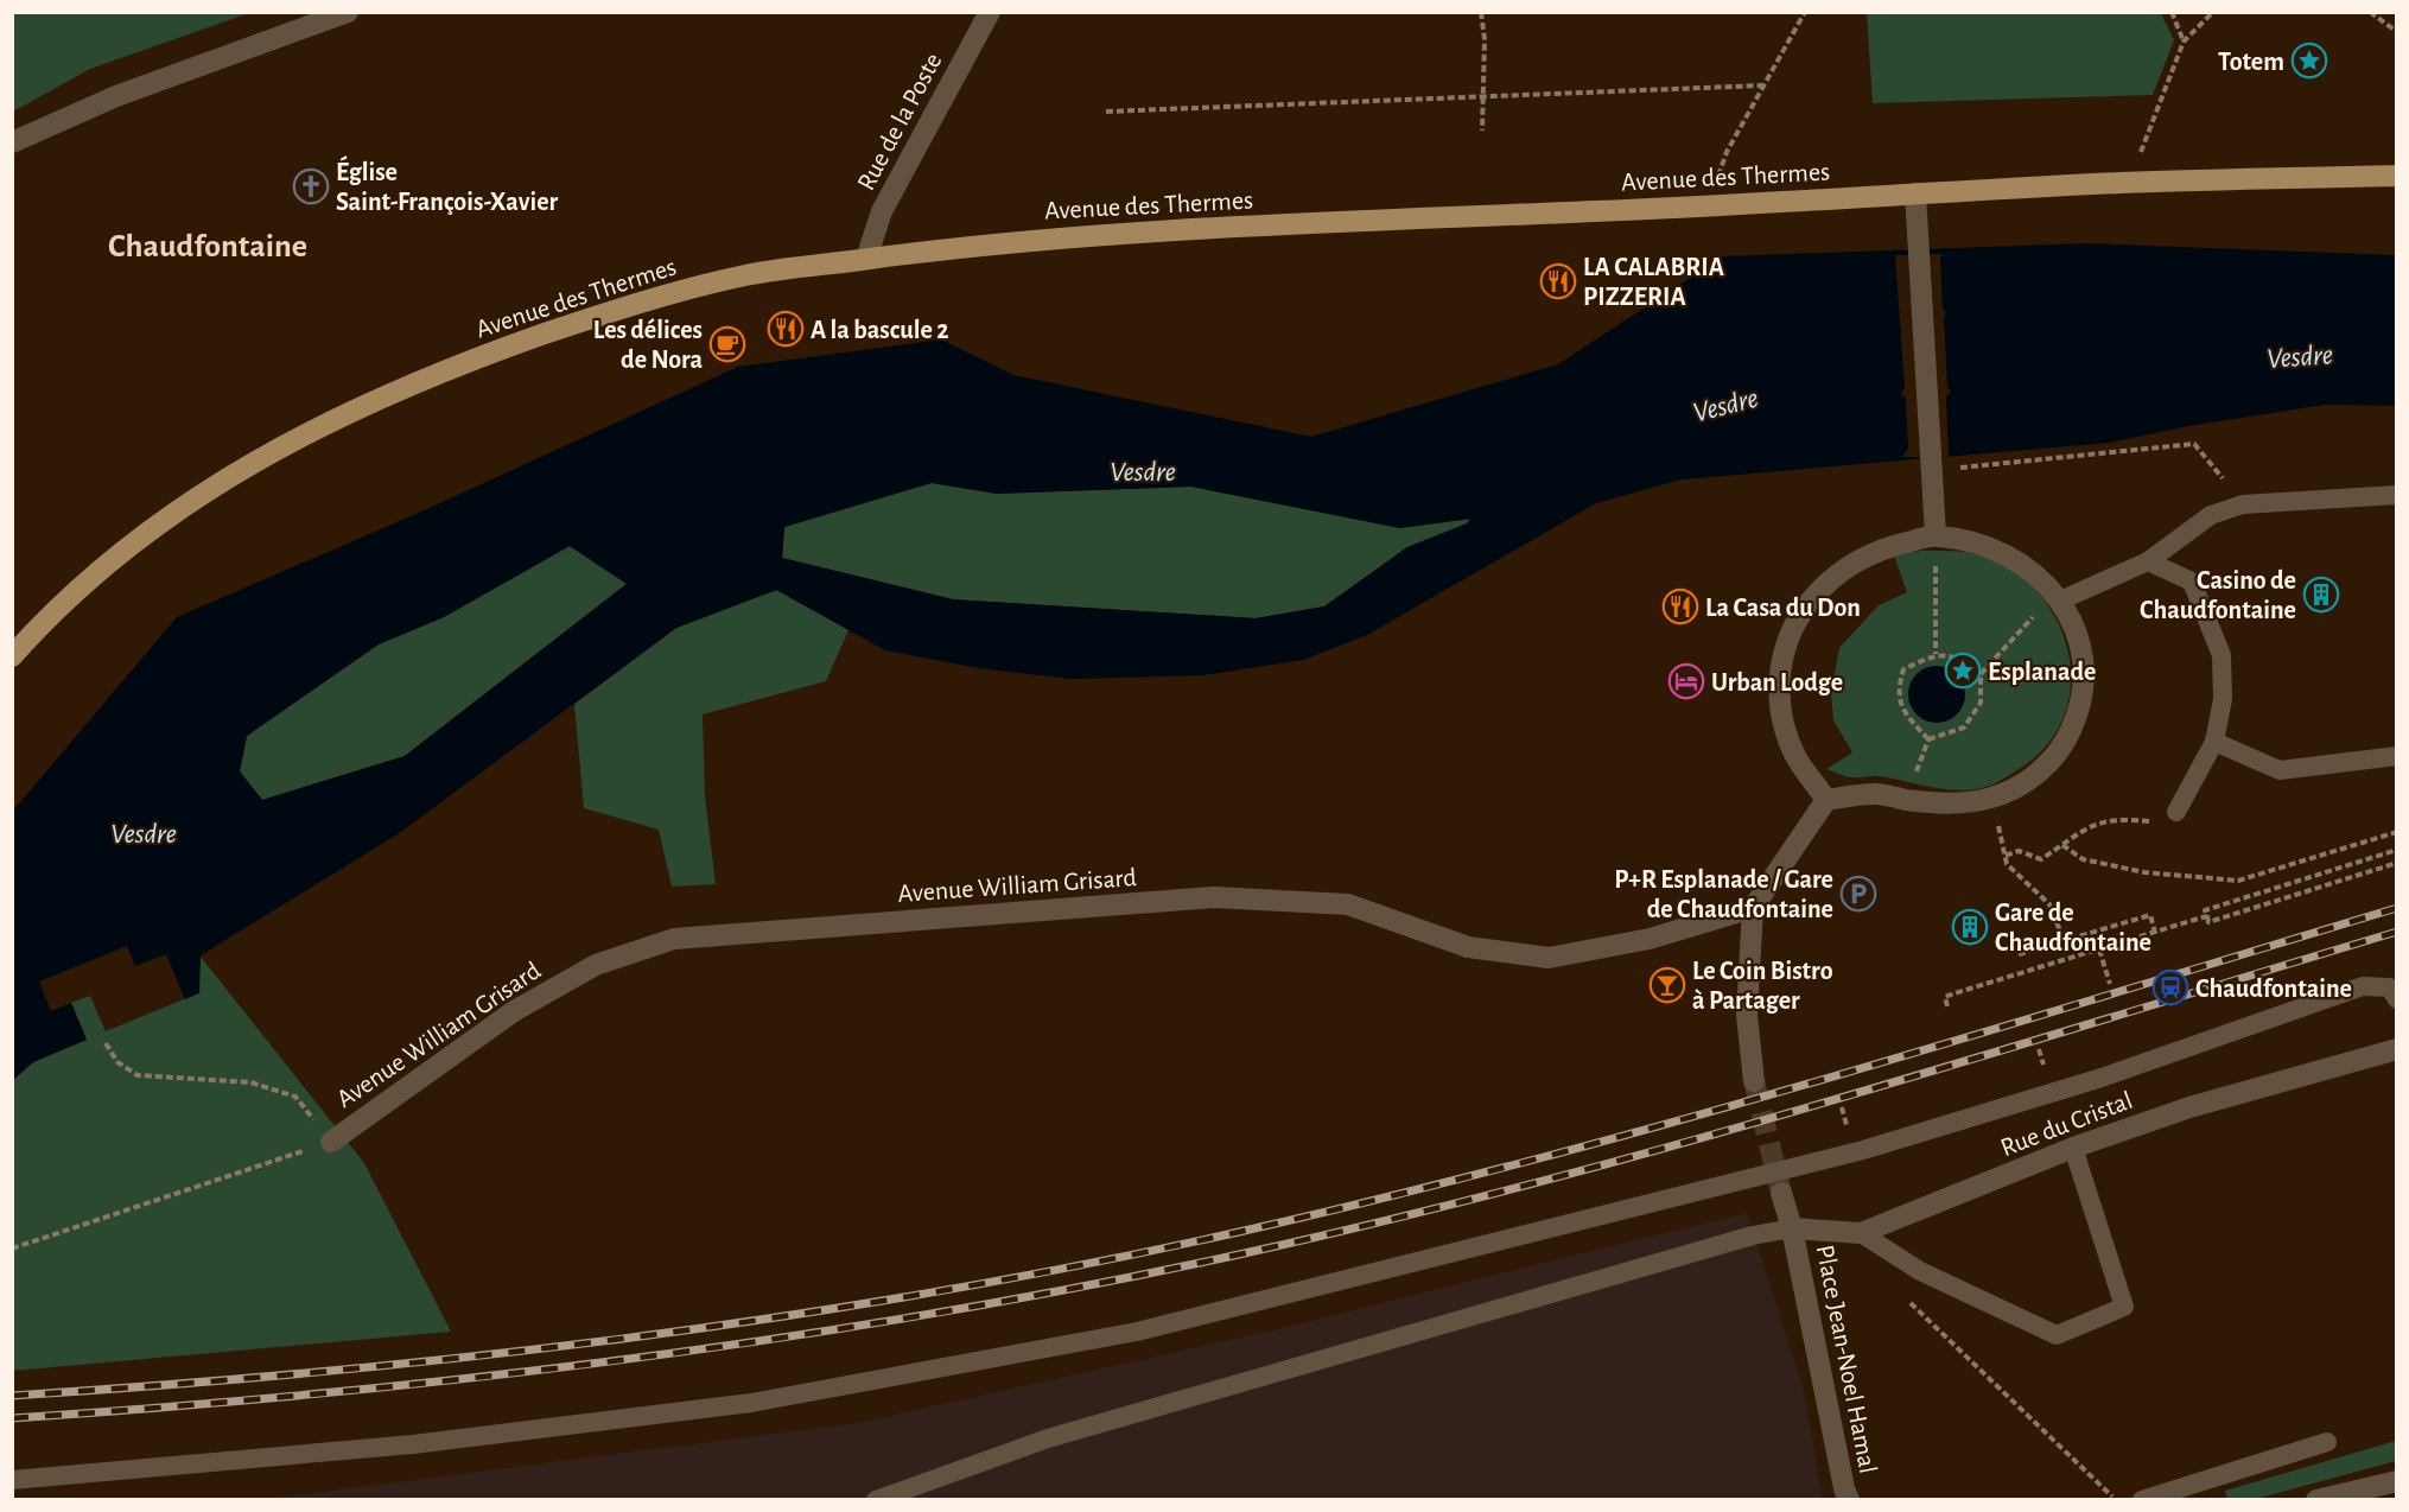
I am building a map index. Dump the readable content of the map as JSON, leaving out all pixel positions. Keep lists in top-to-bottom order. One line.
{"streets":{"main road":["Avenue des Thermes"],"street":["Rue de la Poste","Avenue William Grisard","Rue du Cristal","Place Jean-Noel Hamal"]},"crossings":[["Rue de la Poste","Avenue des Thermes"],["Rue du Cristal","Place Jean-Noel Hamal"]],"districts":["Chaudfontaine"],"water":["Vesdre"],"places":{"place":["Totem","Esplanade"],"church":["Église Saint-François-Xavier"],"restaurant":["LA CALABRIA PIZZERIA","A la bascule 2","La Casa du Don"],"cafe":["Les délices de Nora"],"building":["Casino de Chaudfontaine","Gare de Chaudfontaine"],"hotel":["Urban Lodge"],"parking":["P+R Esplanade / Gare de Chaudfontaine"],"bar":["Le Coin Bistro à Partager"],"station":["Chaudfontaine"]}}
